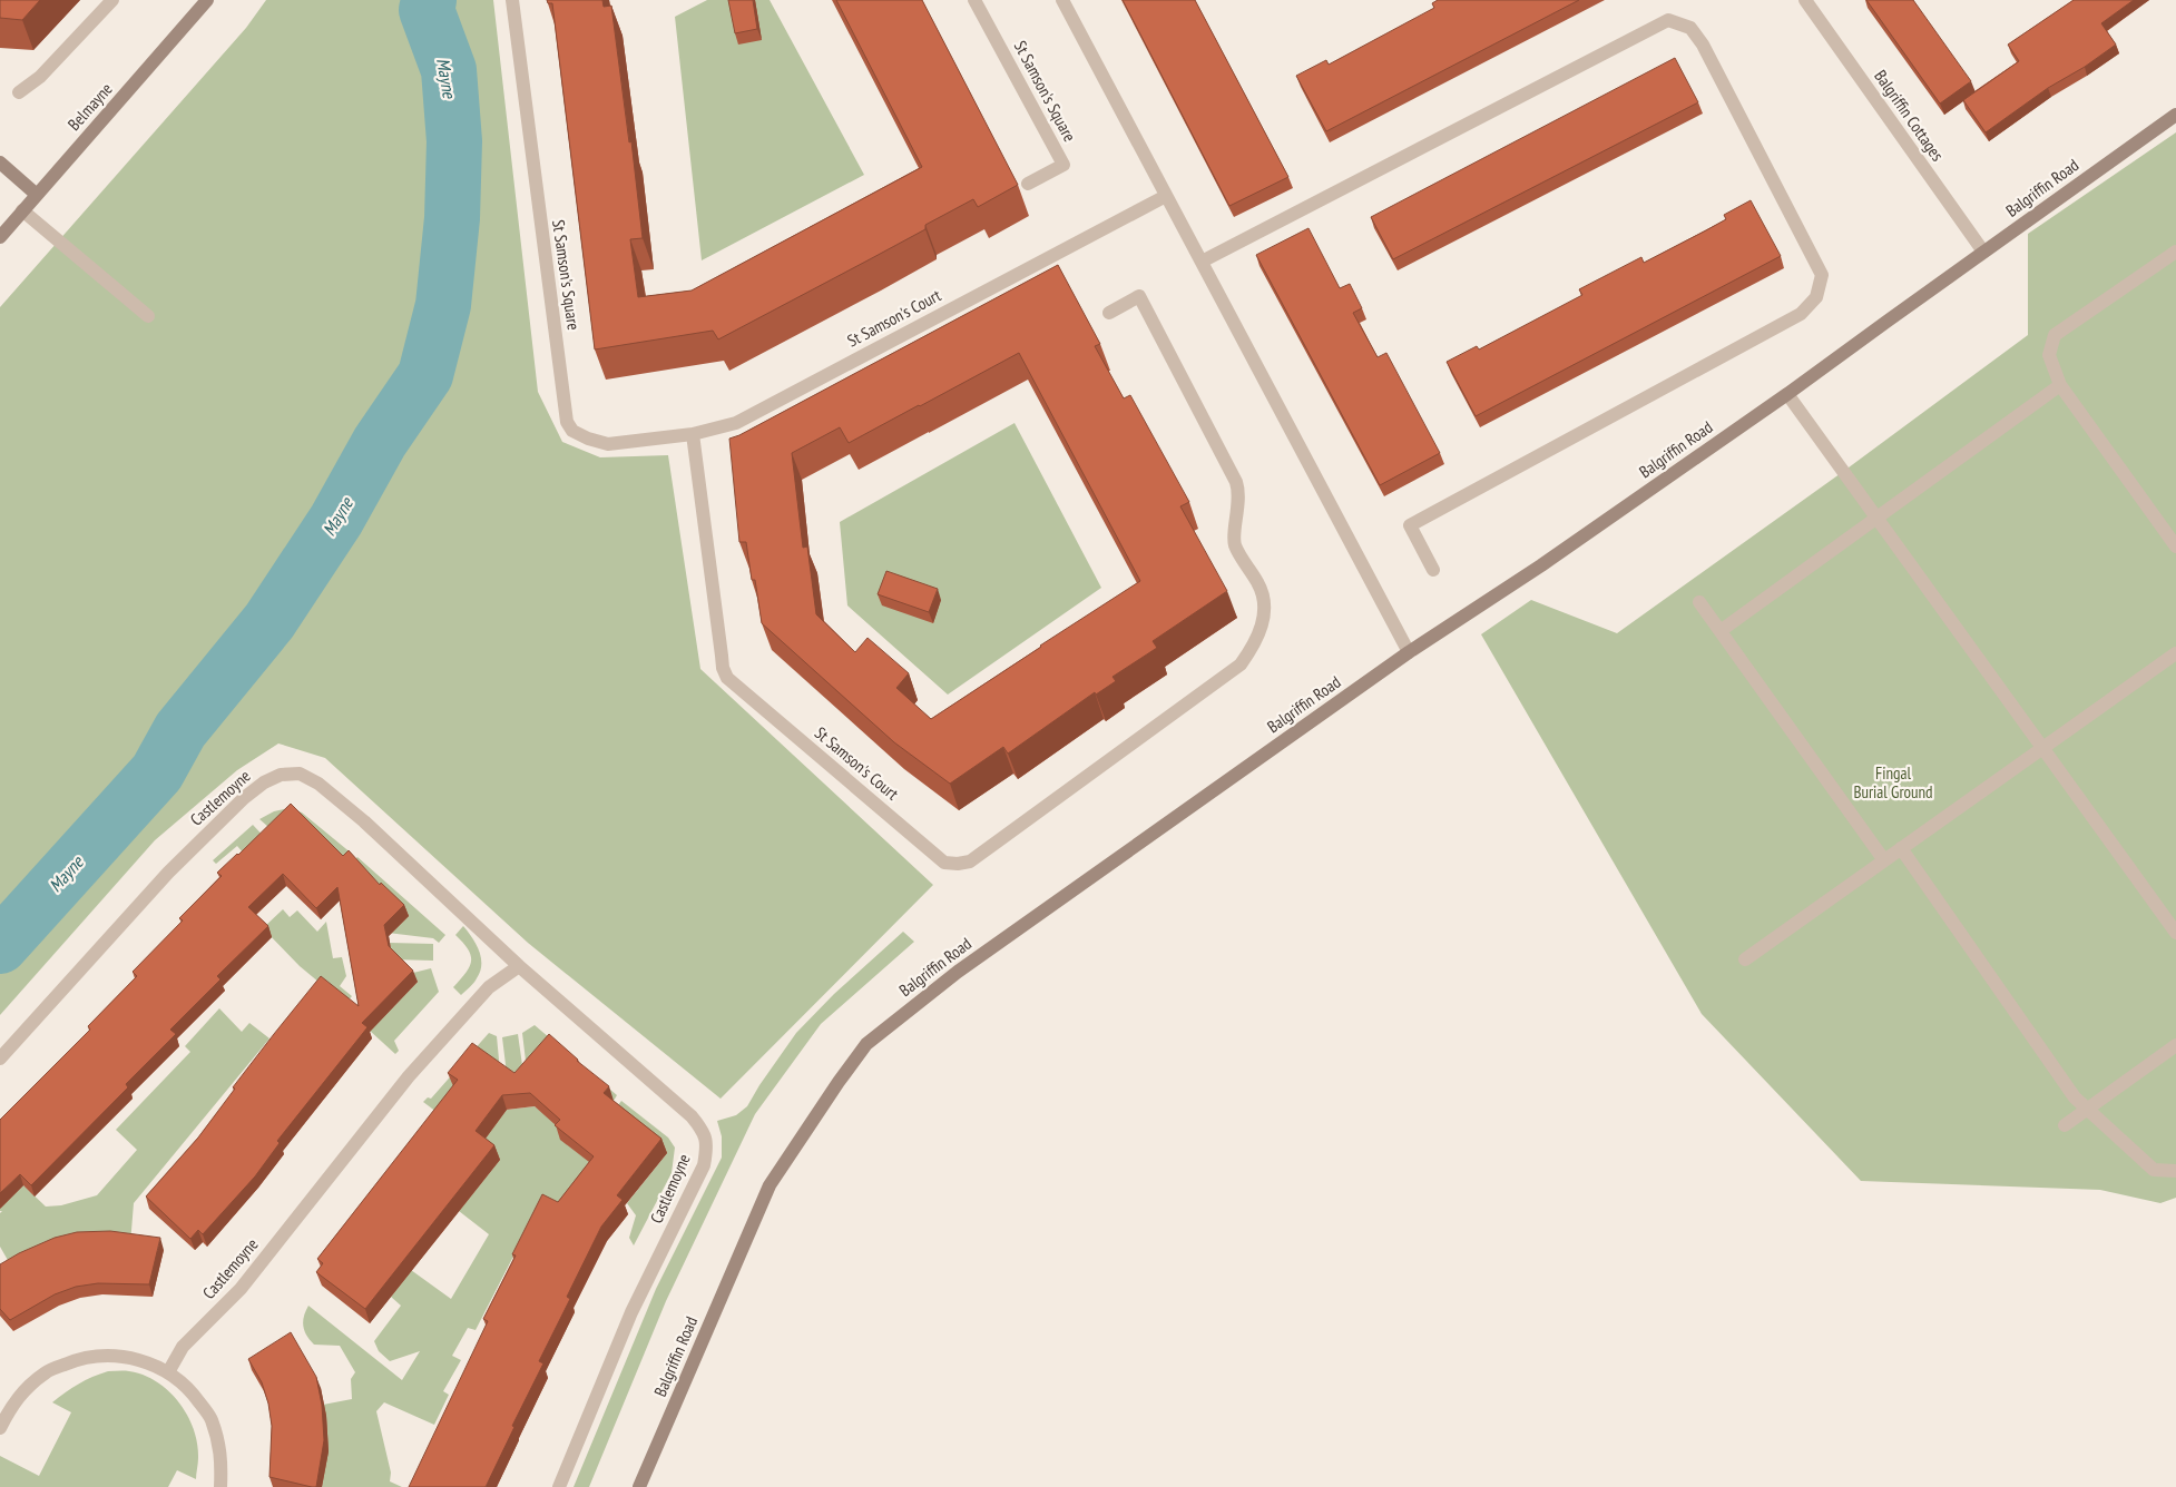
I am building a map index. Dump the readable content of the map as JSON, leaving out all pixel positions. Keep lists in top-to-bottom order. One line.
{"streets":{"main road":["Belmayne","Balgriffin Road"],"street":["St Samson's Square","Balgriffin Cottages","St Samson's Court","Castlemoyne"]},"crossings":[["St Samson's Square","St Samson's Court"],["Balgriffin Cottages","Balgriffin Road"]],"water":["Mayne"],"parks":["Fingal Burial Ground"]}
